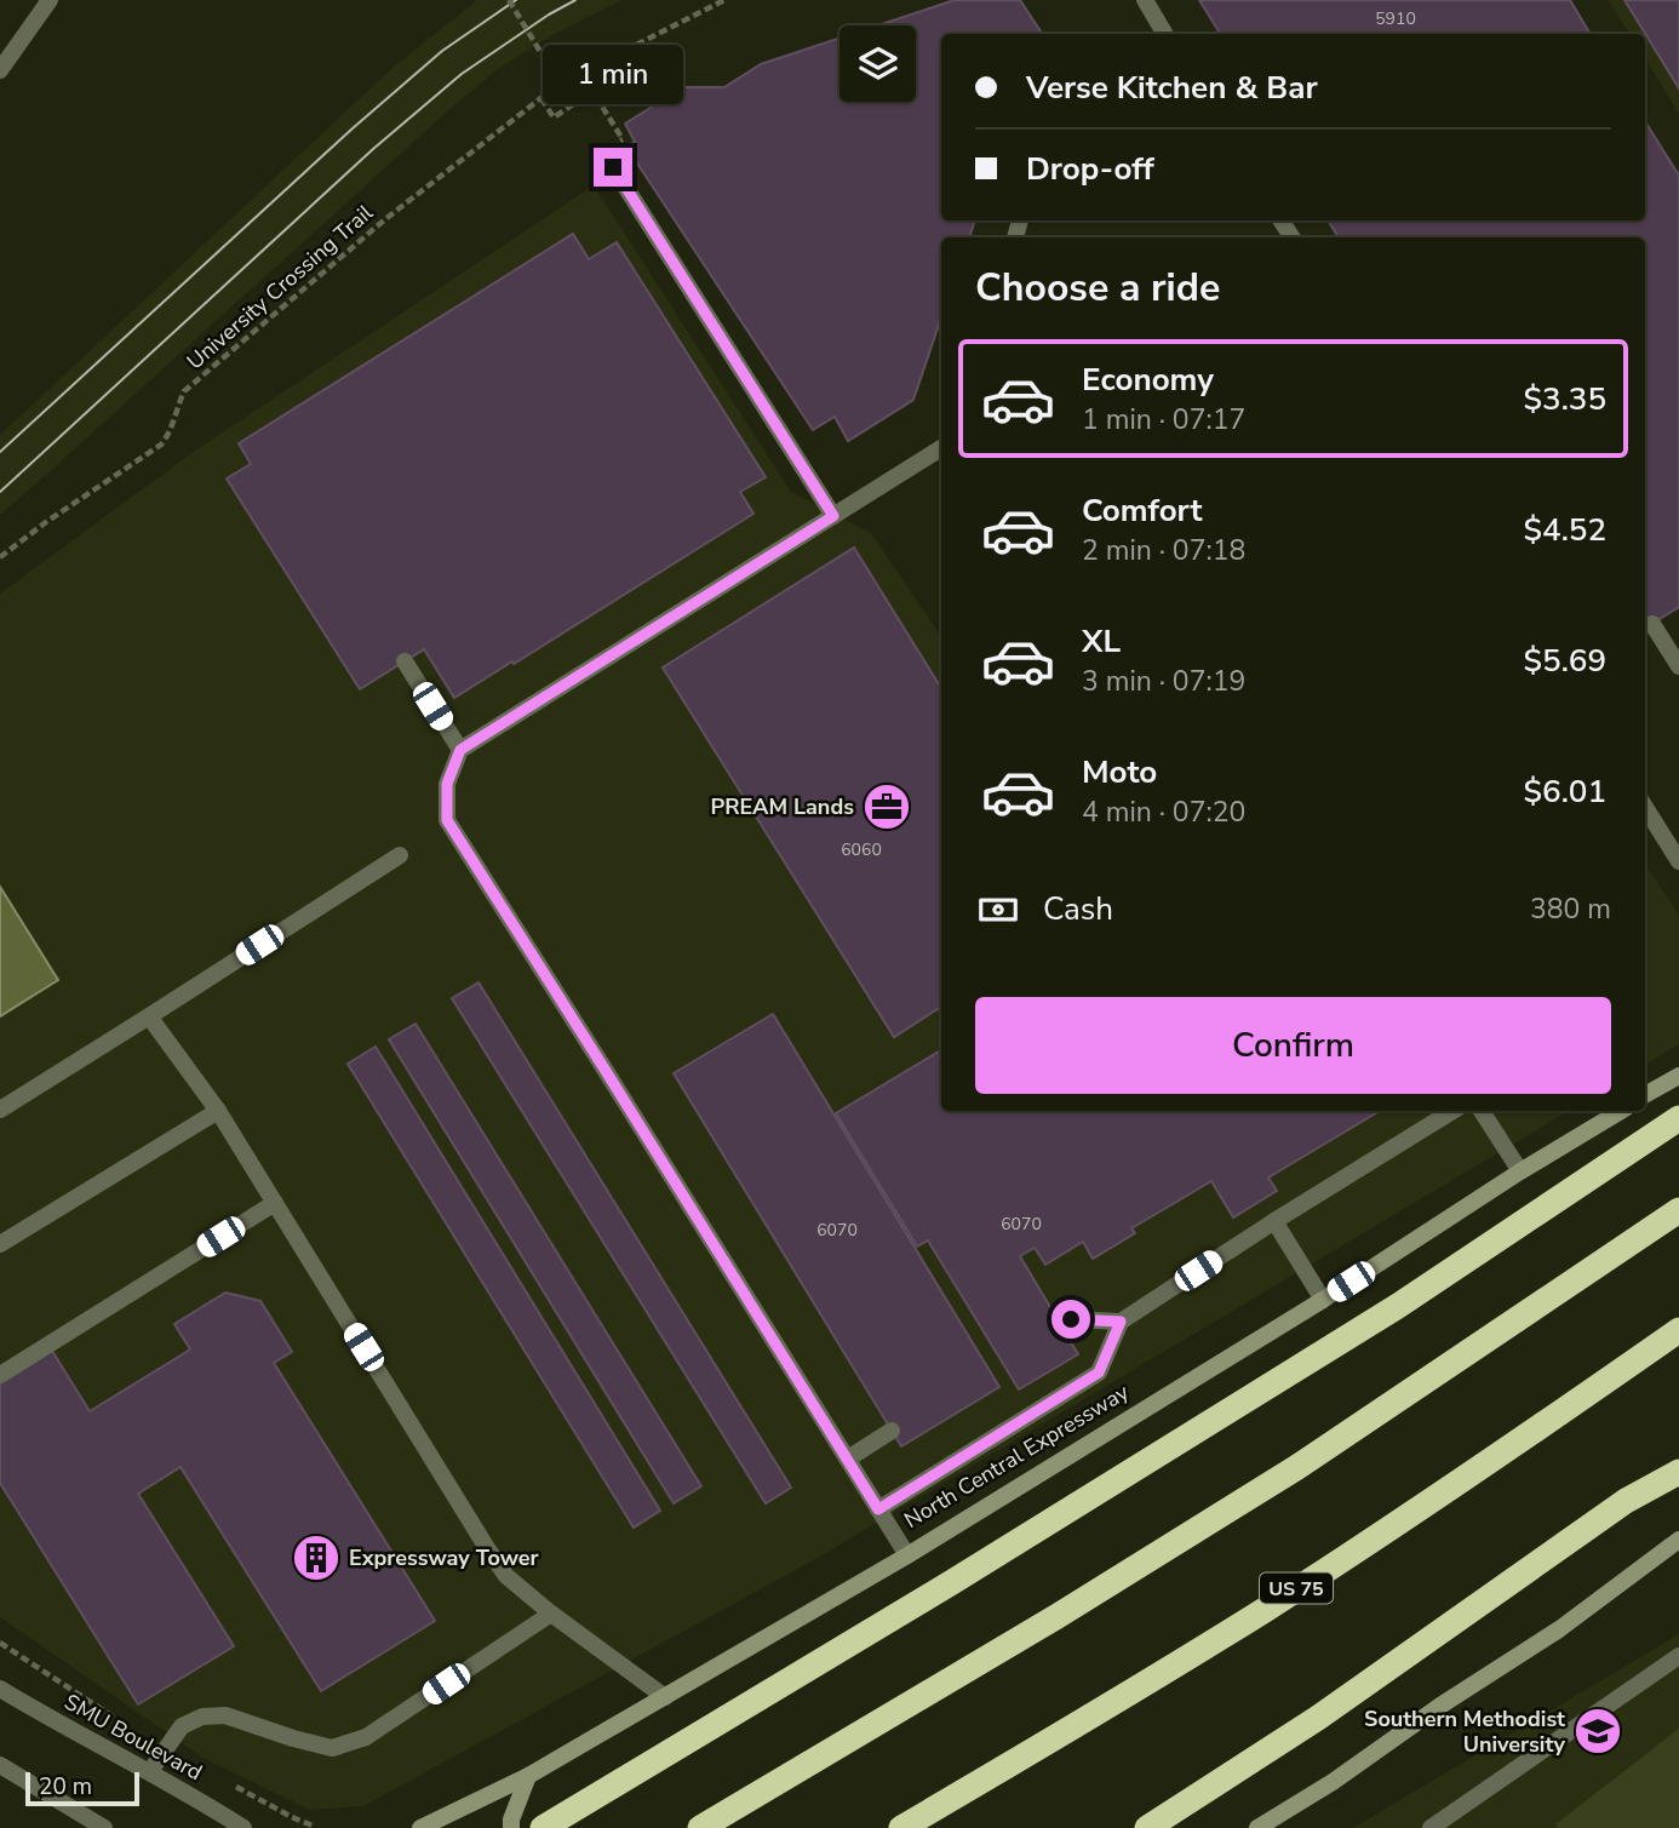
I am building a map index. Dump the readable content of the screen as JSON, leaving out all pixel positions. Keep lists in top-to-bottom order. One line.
{"streets":{"highway":["US 75"],"main road":["North Central Expressway"],"street":["SMU Boulevard"],"path":["University Crossing Trail"]},"places":{"office":["PREAM Lands"],"building":["Expressway Tower"],"school or university":["Southern Methodist University"]},"house_numbers":["5910","6060","6070","6070"],"scale_bar":"20 m","page":{"banner":["Verse Kitchen & Bar","Drop-off"],"bubble":"1 min","heading":"Choose a ride","list":[{"name":"Economy","note":"1 min · 07:17","value":"$3.35"},{"name":"Comfort","note":"2 min · 07:18","value":"$4.52"},{"name":"XL","note":"3 min · 07:19","value":"$5.69"},{"name":"Moto","note":"4 min · 07:20","value":"$6.01"}],"pay":["Cash","380 m"],"buttons":"Confirm","scale":"20 m"}}
